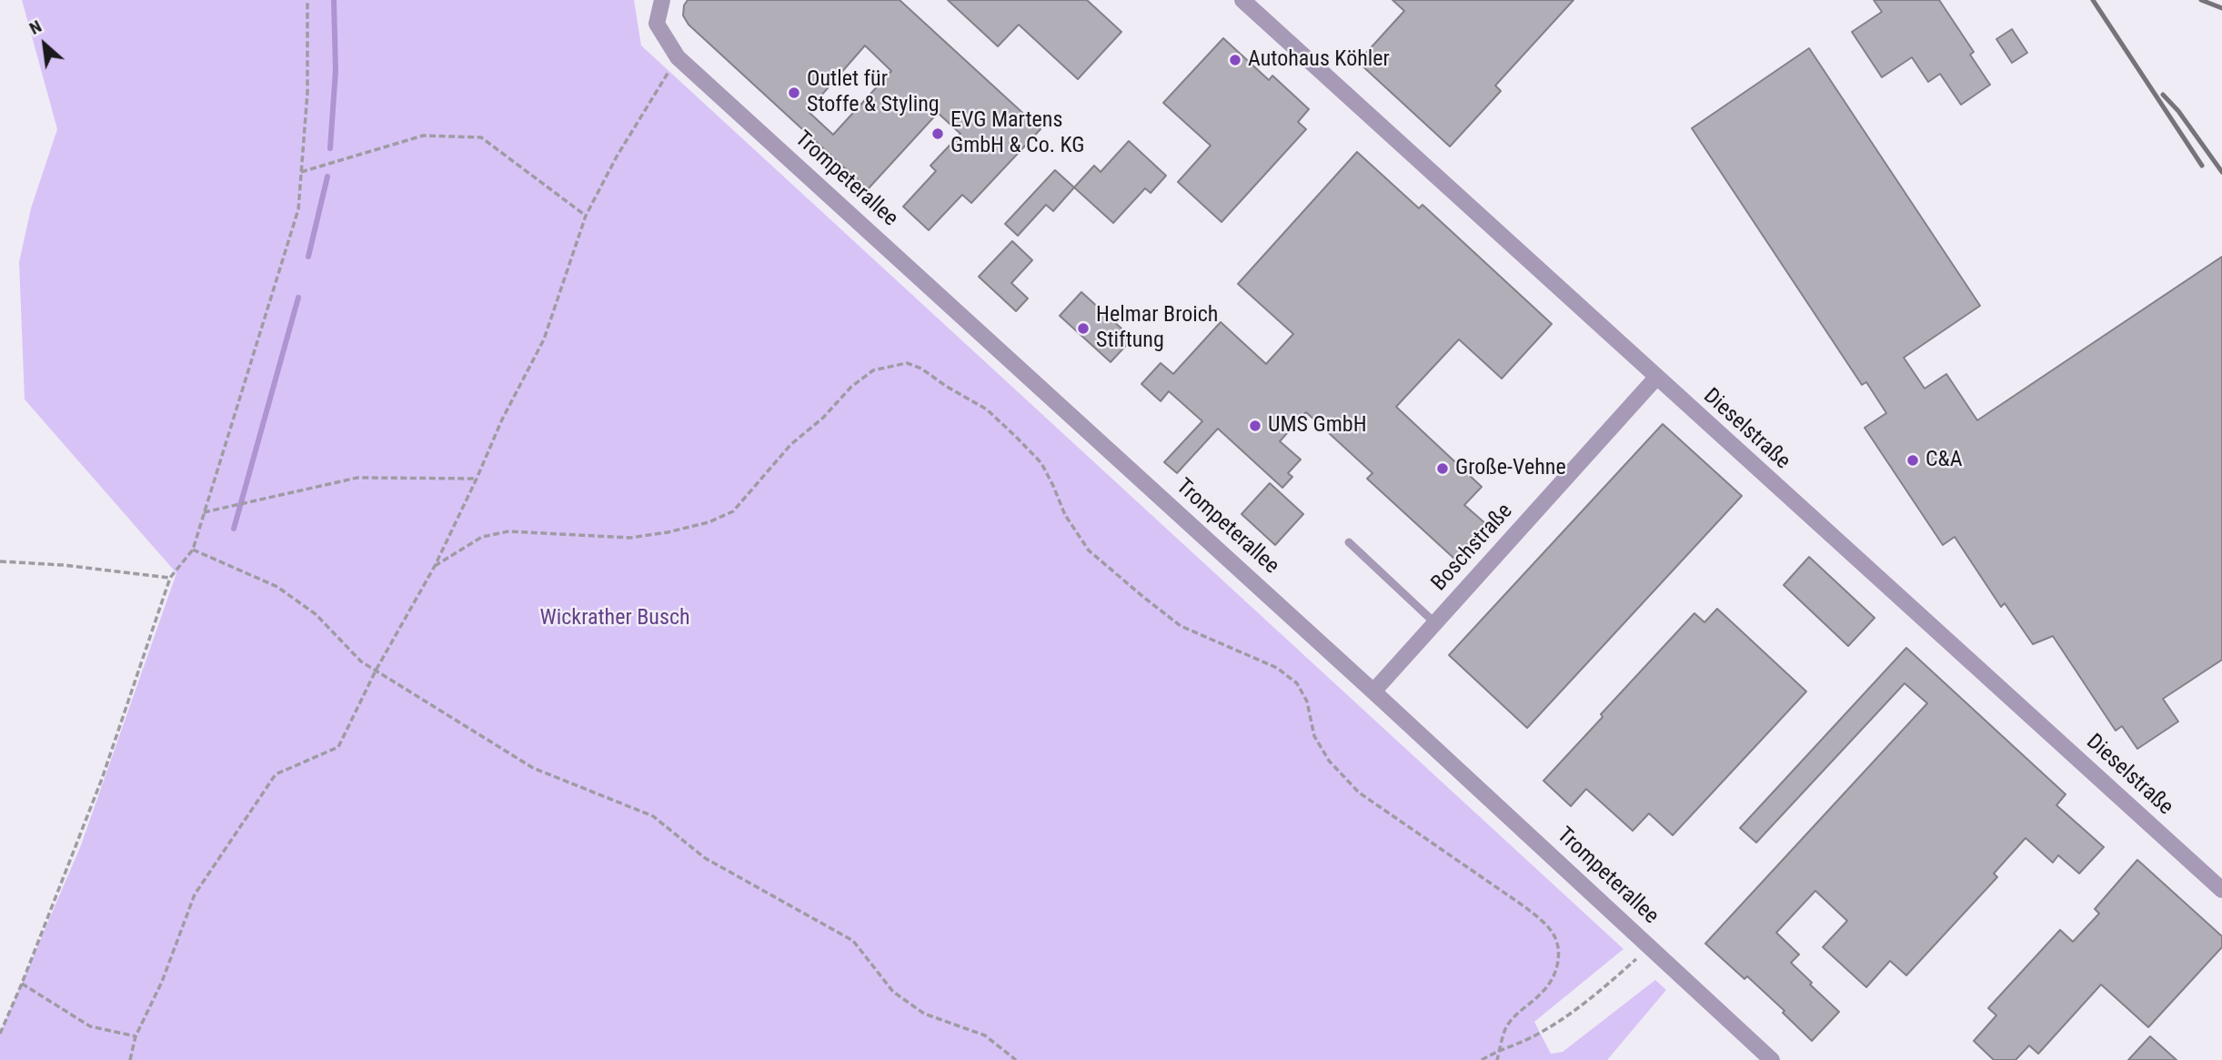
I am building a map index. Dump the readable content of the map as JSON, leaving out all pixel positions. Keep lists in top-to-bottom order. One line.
{"streets":{"street":["Trompeterallee","Dieselstraße","Boschstraße"]},"crossings":[["Trompeterallee","Boschstraße"],["Dieselstraße","Boschstraße"]],"parks":["Wickrather Busch"],"places":["Autohaus Köhler","Outlet für Stoffe & Styling","EVG Martens GmbH & Co. KG","Helmar Broich Stiftung","UMS GmbH","C&A","Große-Vehne"],"north":"top left"}
